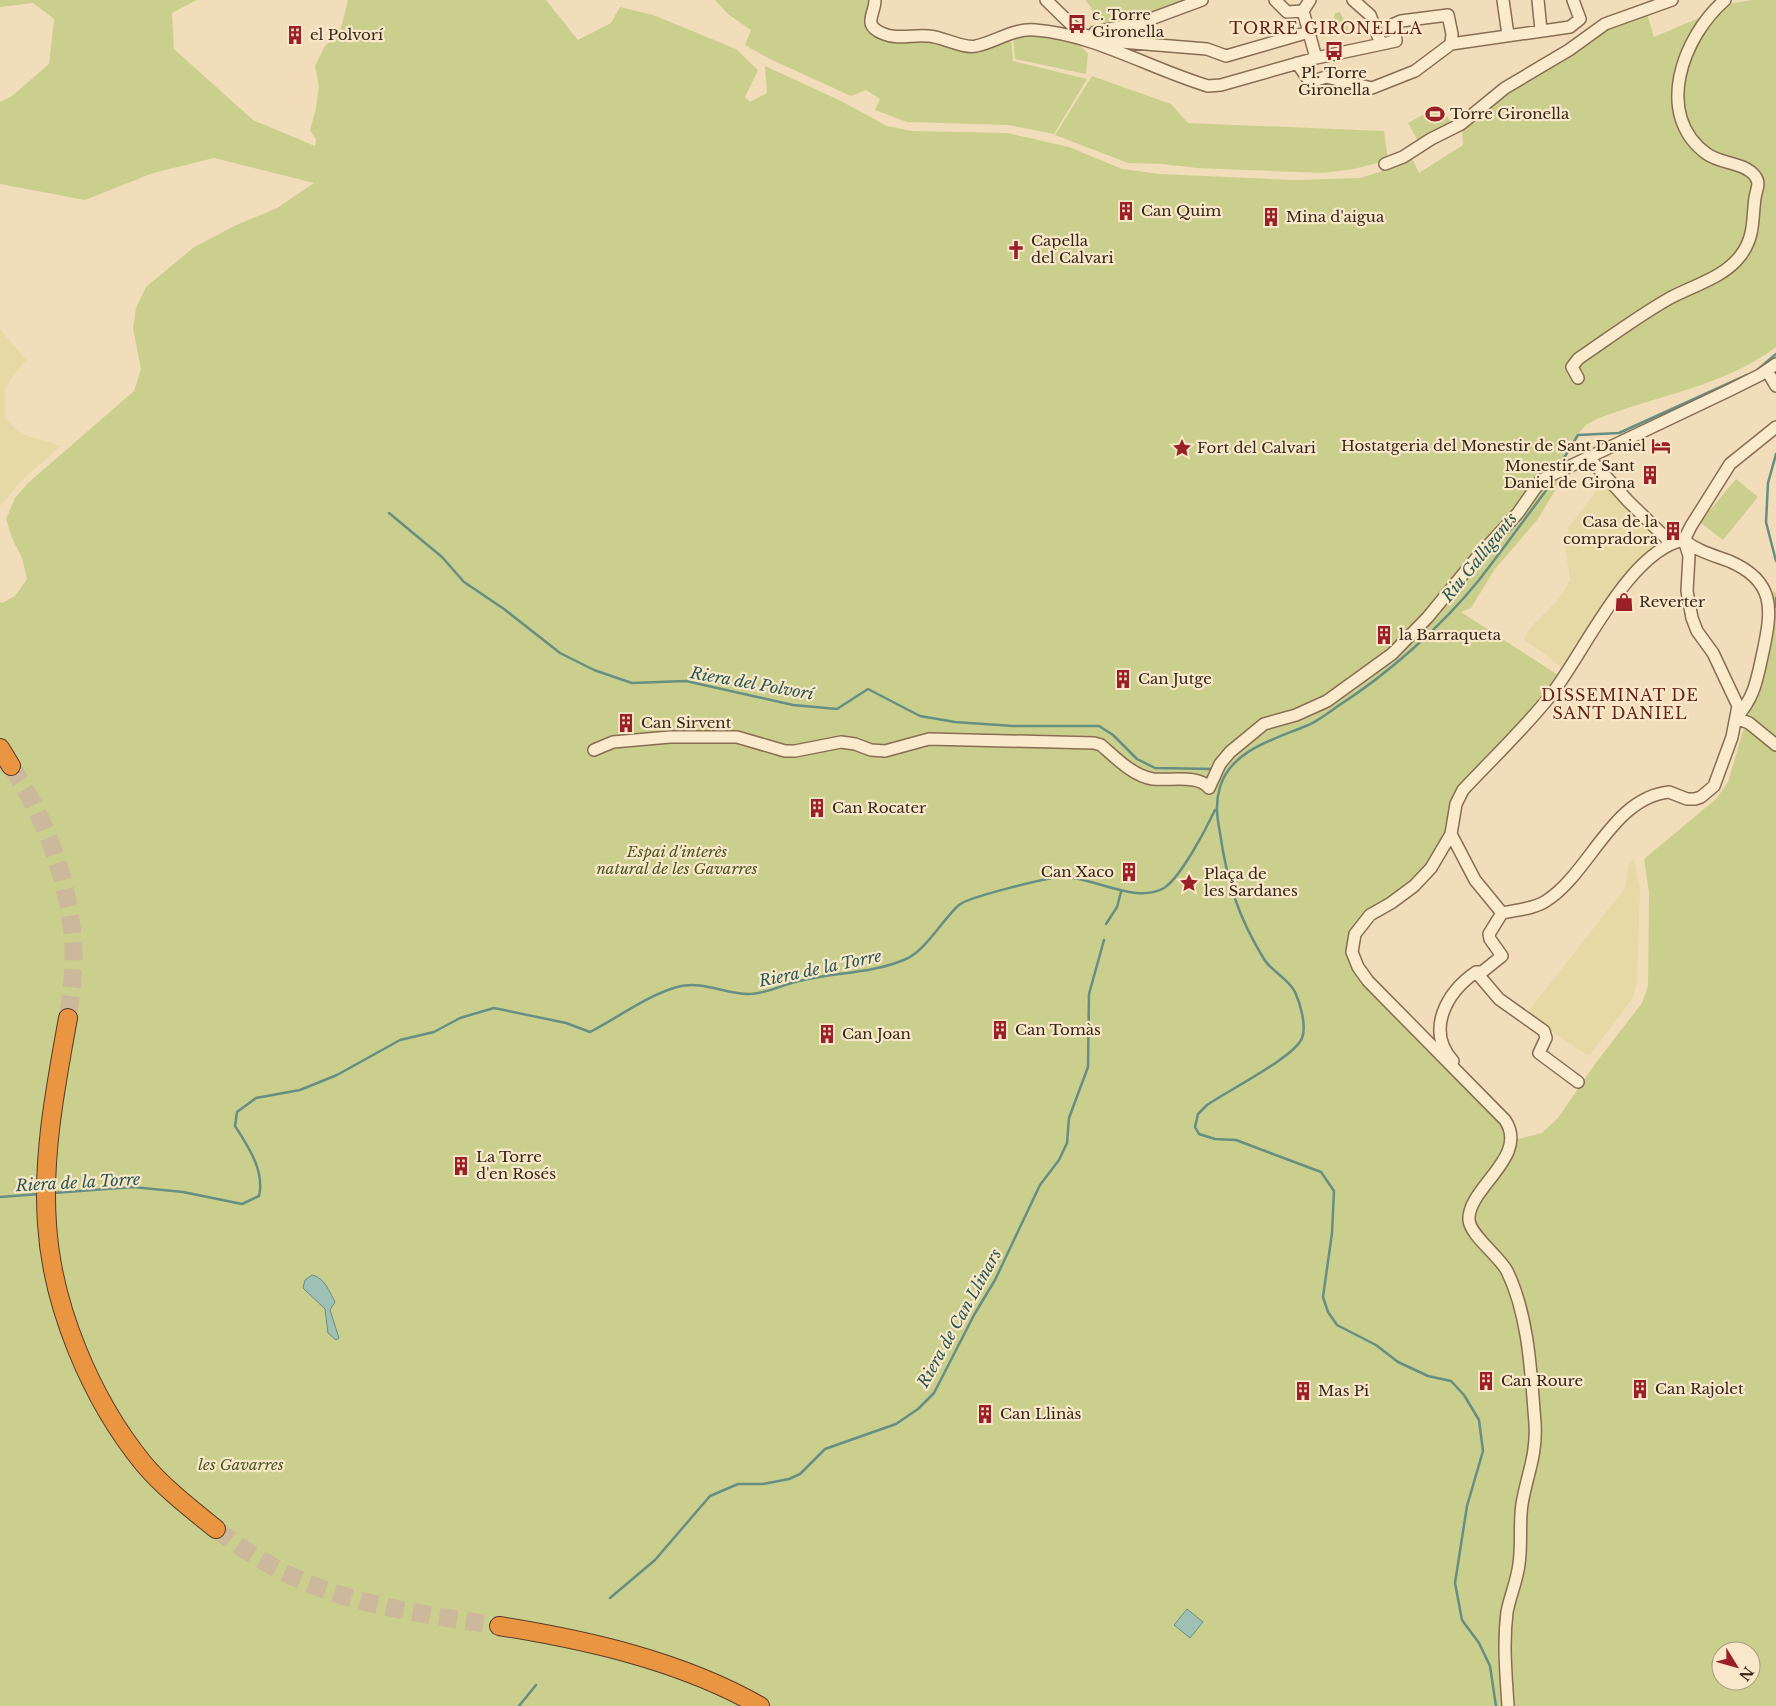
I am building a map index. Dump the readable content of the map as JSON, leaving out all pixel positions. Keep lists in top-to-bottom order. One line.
{"districts":["TORRE GIRONELLA","DISSEMINAT DE SANT DANIEL"],"water":["Riu Galligants","Riera del Polvorí","Riera de la Torre","Riera de Can Llinars"],"parks":["Espai d'interès natural de les Gavarres","les Gavarres"],"places":{"bus stop":["c. Torre Gironella","Pl. Torre Gironella"],"building":["el Polvorí","Can Quim","Mina d'aigua","Monestir de Sant Daniel de Girona","Casa de la compradora","la Barraqueta","Can Jutge","Can Sirvent","Can Rocater","Can Xaco","Can Tomàs","Can Joan","La Torre d'en Rosés","Can Roure","Can Rajolet","Mas Pi","Can Llinàs"],"sports":["Torre Gironella"],"church":["Capella del Calvari"],"hotel":["Hostatgeria del Monestir de Sant Daniel"],"place":["Fort del Calvari","Plaça de les Sardanes"],"shop":["Reverter"]},"north":"bottom right"}
